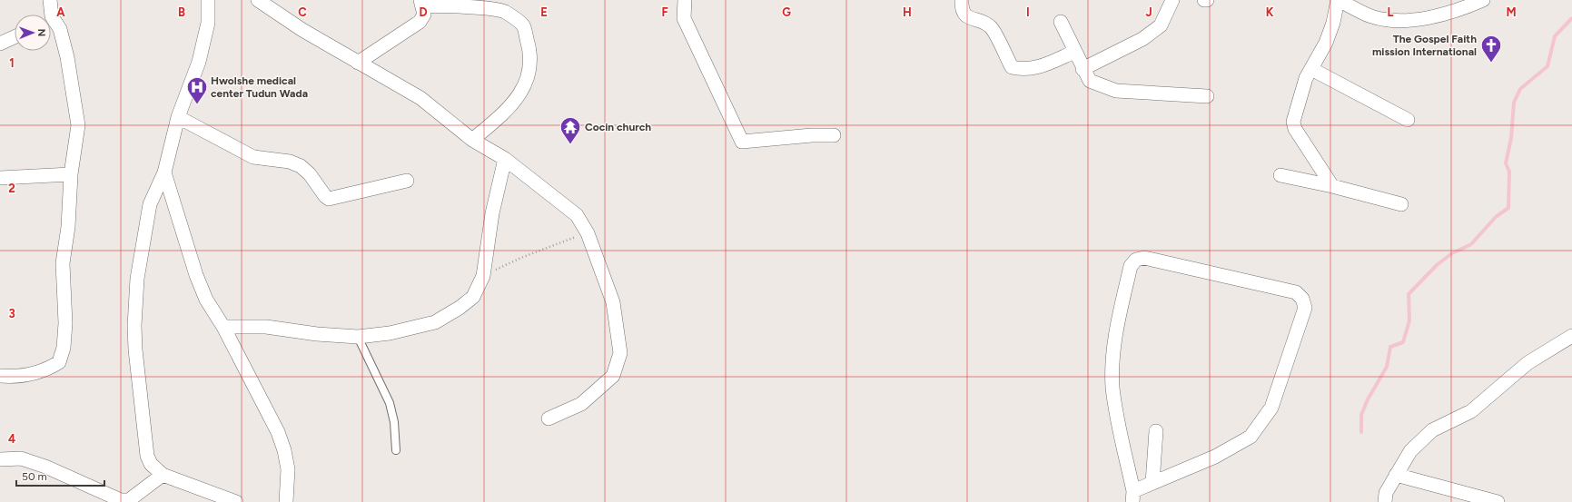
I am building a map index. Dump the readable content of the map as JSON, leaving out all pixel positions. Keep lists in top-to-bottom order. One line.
{"places":{"church":["The Gospel Faith mission International"],"hospital":["Hwolshe medical center Tudun Wada"],"temple":["Cocin church"]},"scale_bar":"50 m","north":"right","grid":{"columns":["A","B","C","D","E","F","G","H","I","J","K","L","M"],"rows":["1","2","3","4"]}}
